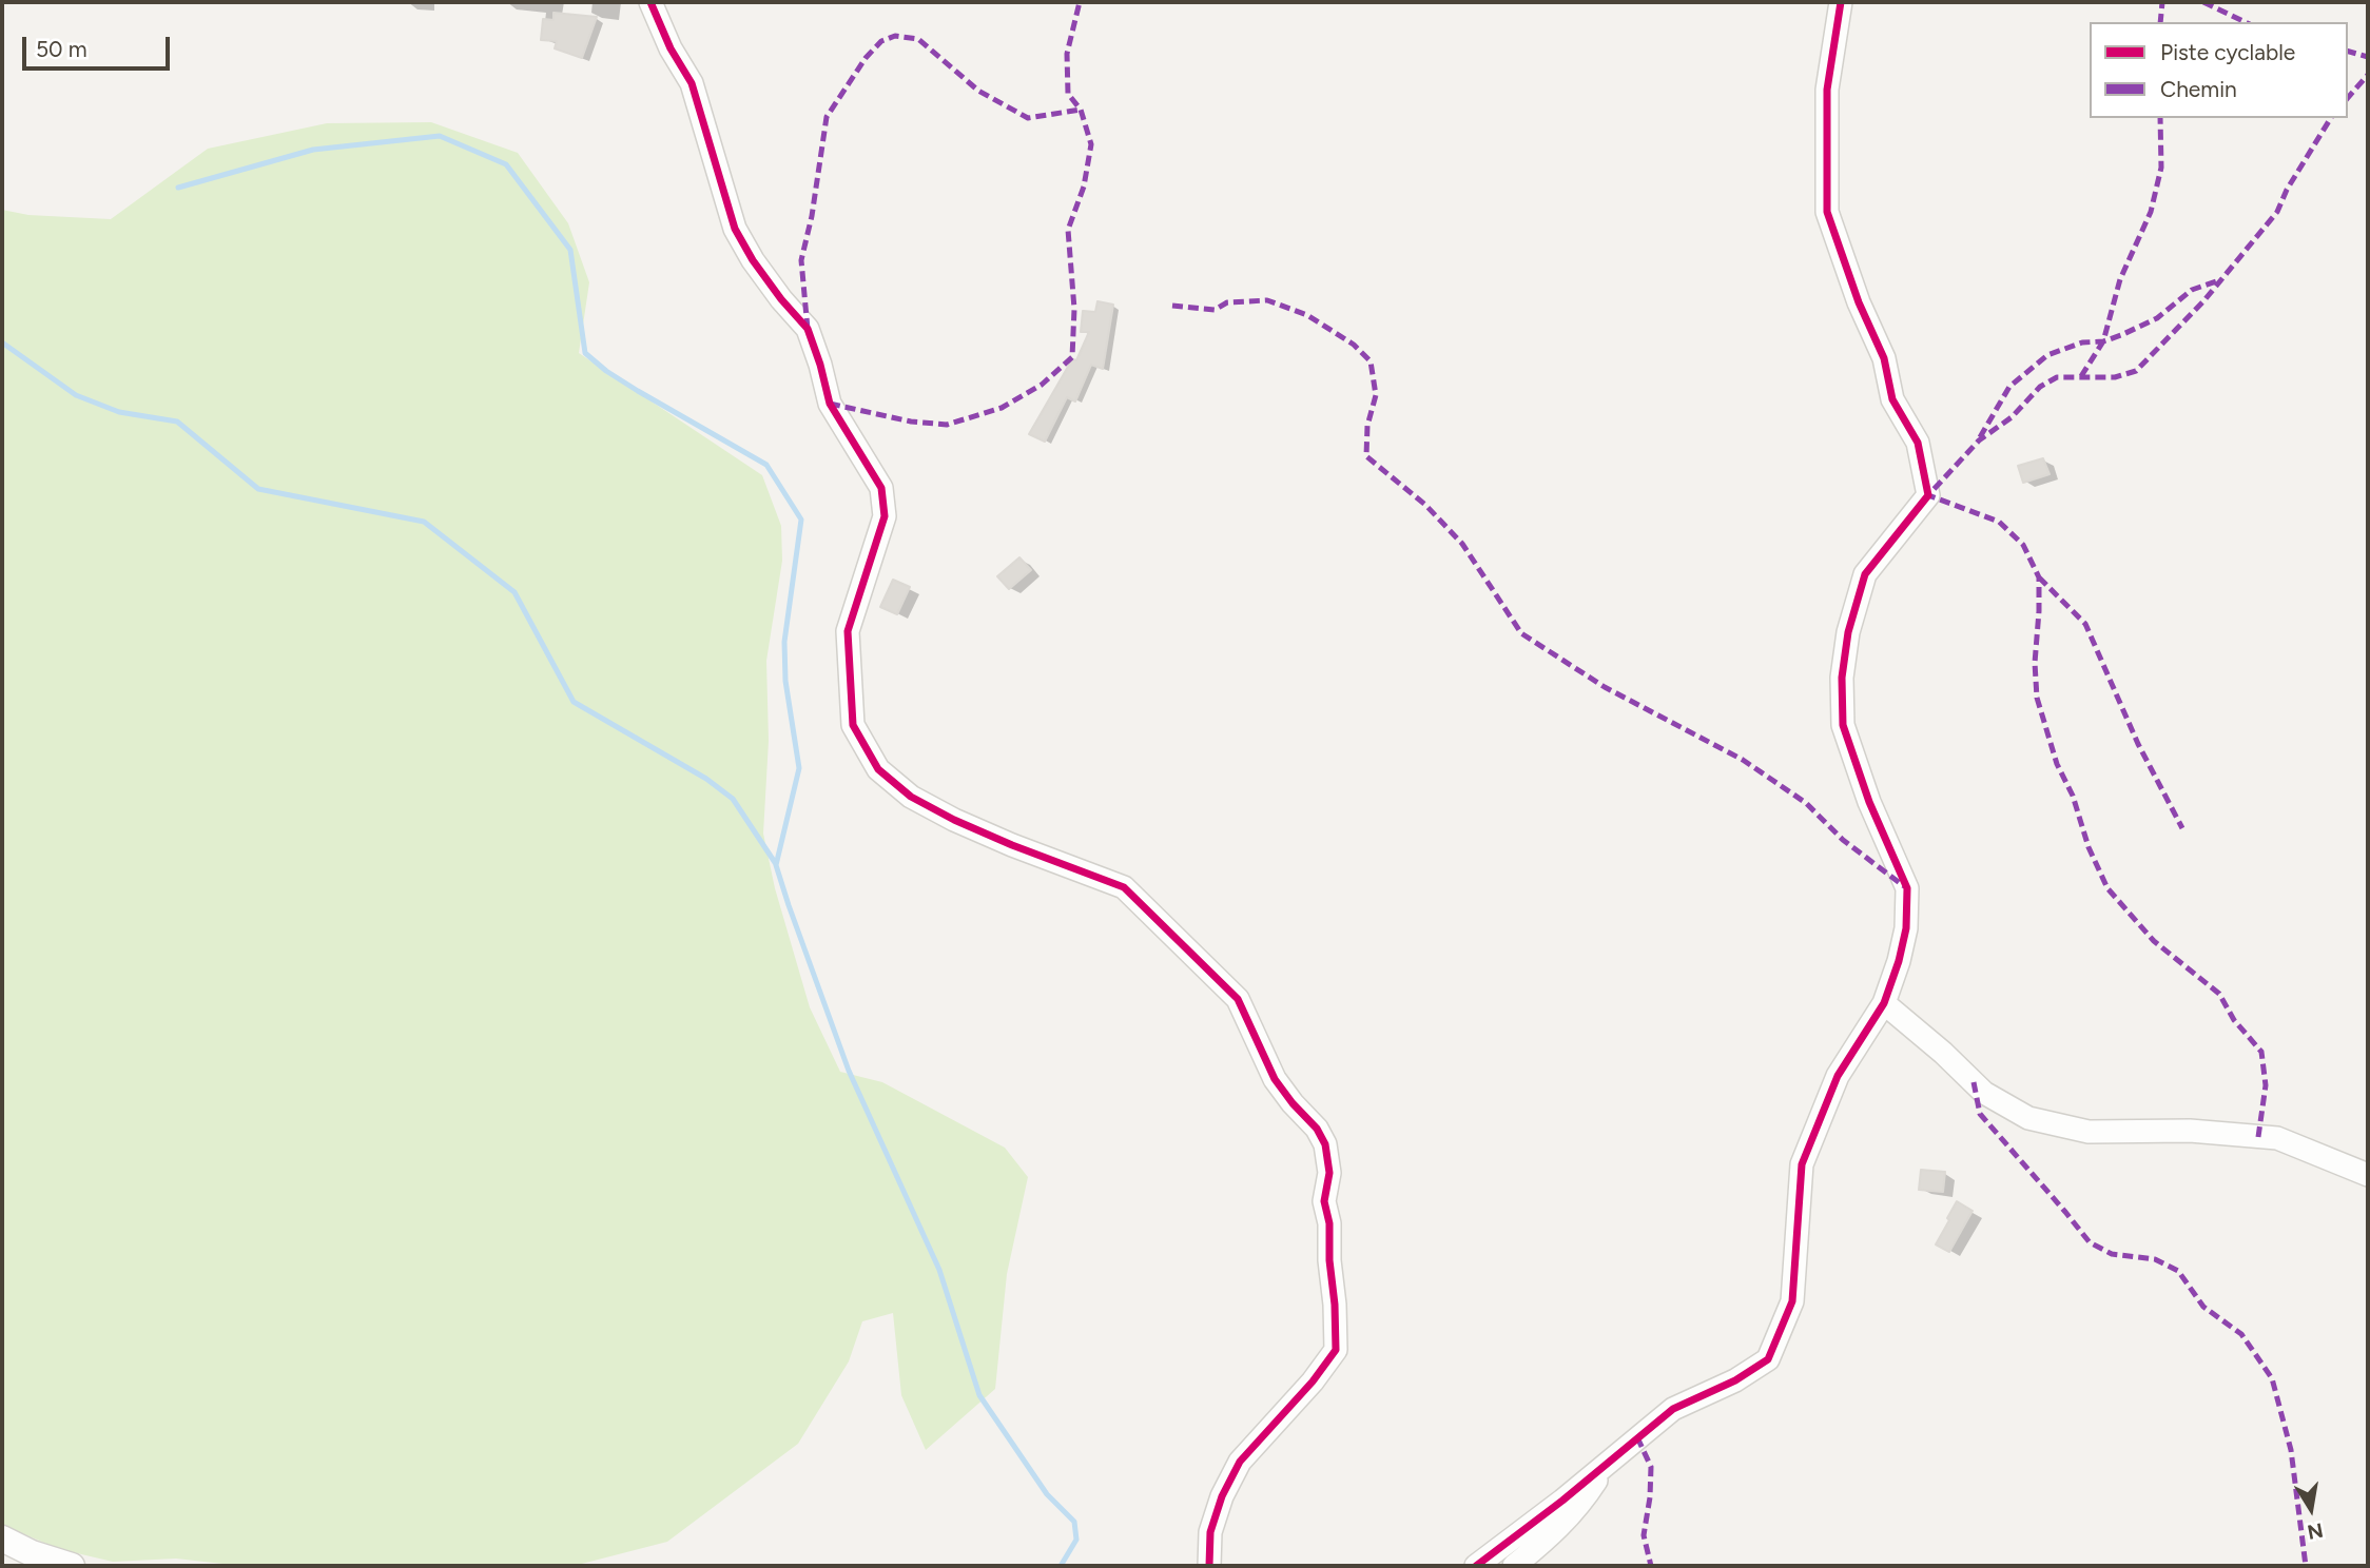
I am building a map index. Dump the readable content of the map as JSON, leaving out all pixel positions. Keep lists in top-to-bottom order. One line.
{"legend":["Piste cyclable","Chemin"],"scale_bar":"50 m","north":"bottom"}
